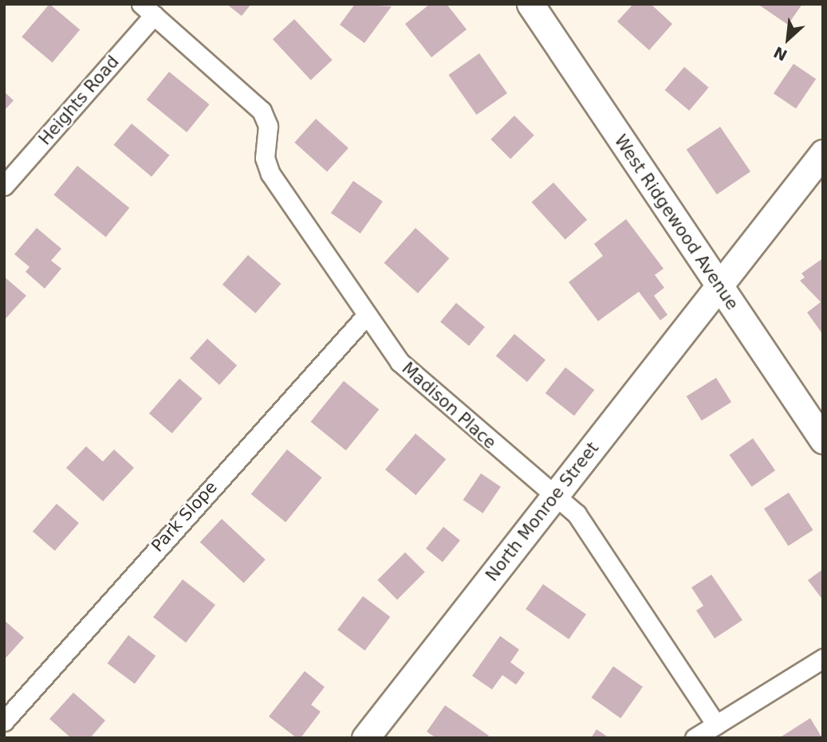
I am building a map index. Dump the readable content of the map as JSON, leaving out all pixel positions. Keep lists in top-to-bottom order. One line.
{"streets":{"main road":["West Ridgewood Avenue","North Monroe Street"],"street":["Heights Road","Madison Place","Park Slope"]},"crossings":[["Heights Road","Madison Place"],["West Ridgewood Avenue","North Monroe Street"],["Madison Place","North Monroe Street"],["Madison Place","Park Slope"]],"north":"bottom left"}
